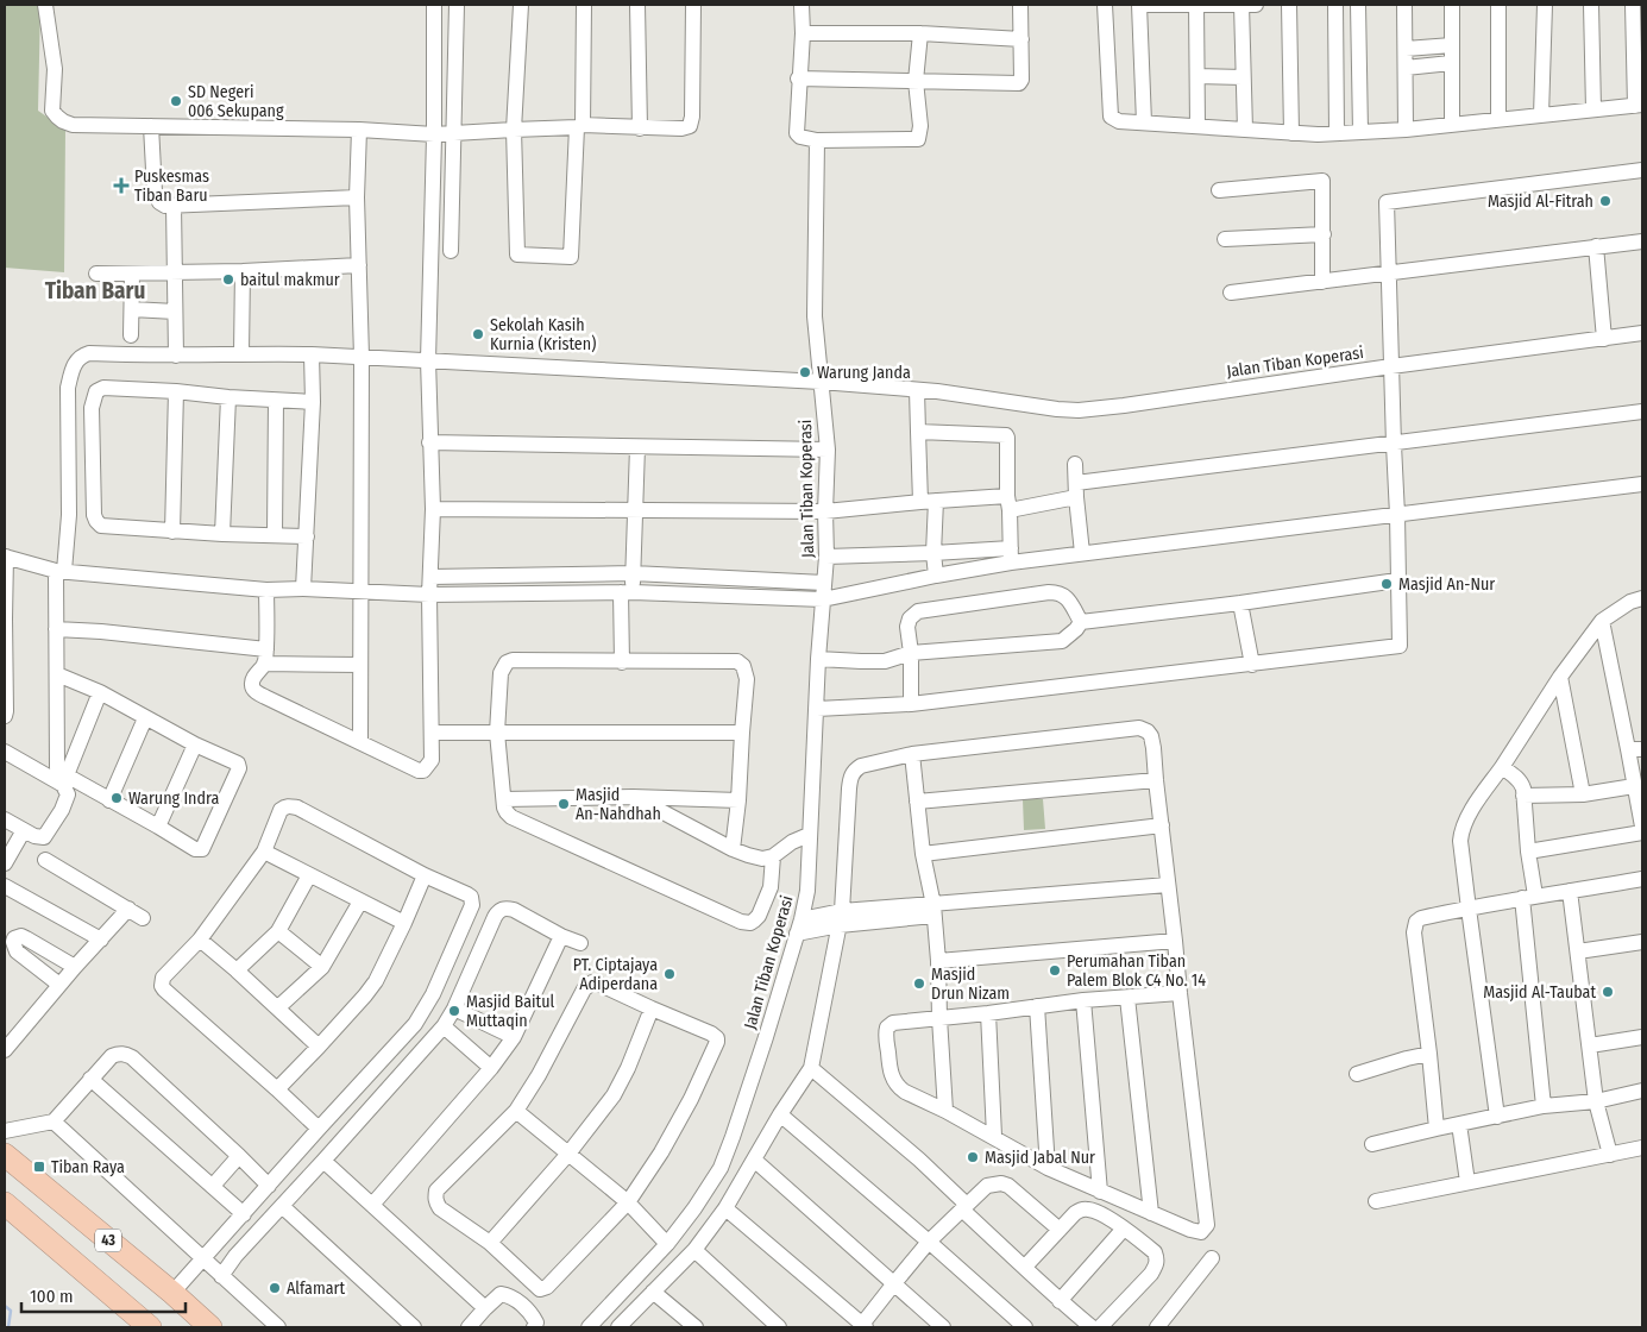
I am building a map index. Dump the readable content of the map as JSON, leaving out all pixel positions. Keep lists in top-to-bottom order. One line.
{"streets":{"highway":["43"],"street":["Jalan Tiban Koperasi"]},"districts":["Tiban Baru"],"places":{"other":["SD Negeri 006 Sekupang","Masjid Al-Fitrah","baitul makmur","Sekolah Kasih Kurnia (Kristen)","Warung Janda","Masjid An-Nur","Warung Indra","Masjid An-Nahdhah","Perumahan Tiban Palem Blok C4 No. 14","PT. Ciptajaya Adiperdana","Masjid Drun Nizam","Masjid Al-Taubat","Masjid Baitul Muttaqin","Masjid Jabal Nur","Alfamart"],"health":["Puskesmas Tiban Baru"],"transit":["Tiban Raya"]},"scale_bar":"100 m"}
